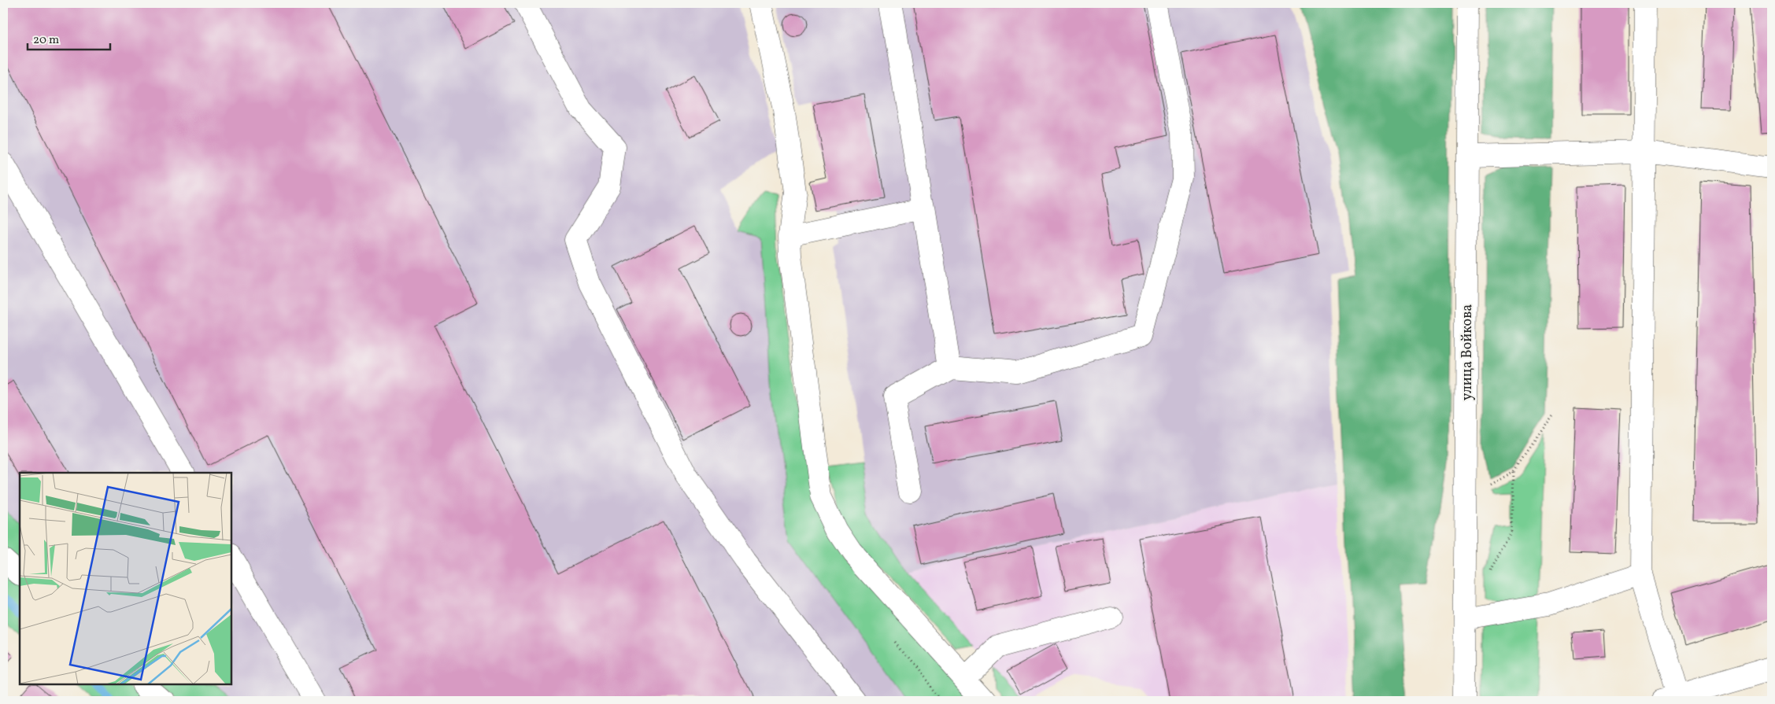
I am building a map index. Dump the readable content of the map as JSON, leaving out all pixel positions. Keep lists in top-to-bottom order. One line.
{"streets":{"street":["улица Войкова"]},"scale_bar":"20 m"}
